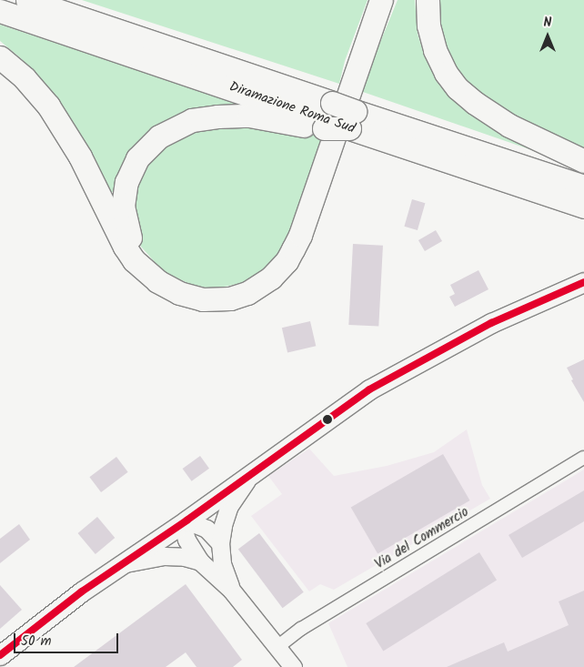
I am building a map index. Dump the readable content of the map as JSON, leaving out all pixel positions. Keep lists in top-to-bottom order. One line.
{"streets":{"highway":["Diramazione Roma Sud"],"street":["Via del Commercio"]},"scale_bar":"50 m","north":"top"}
